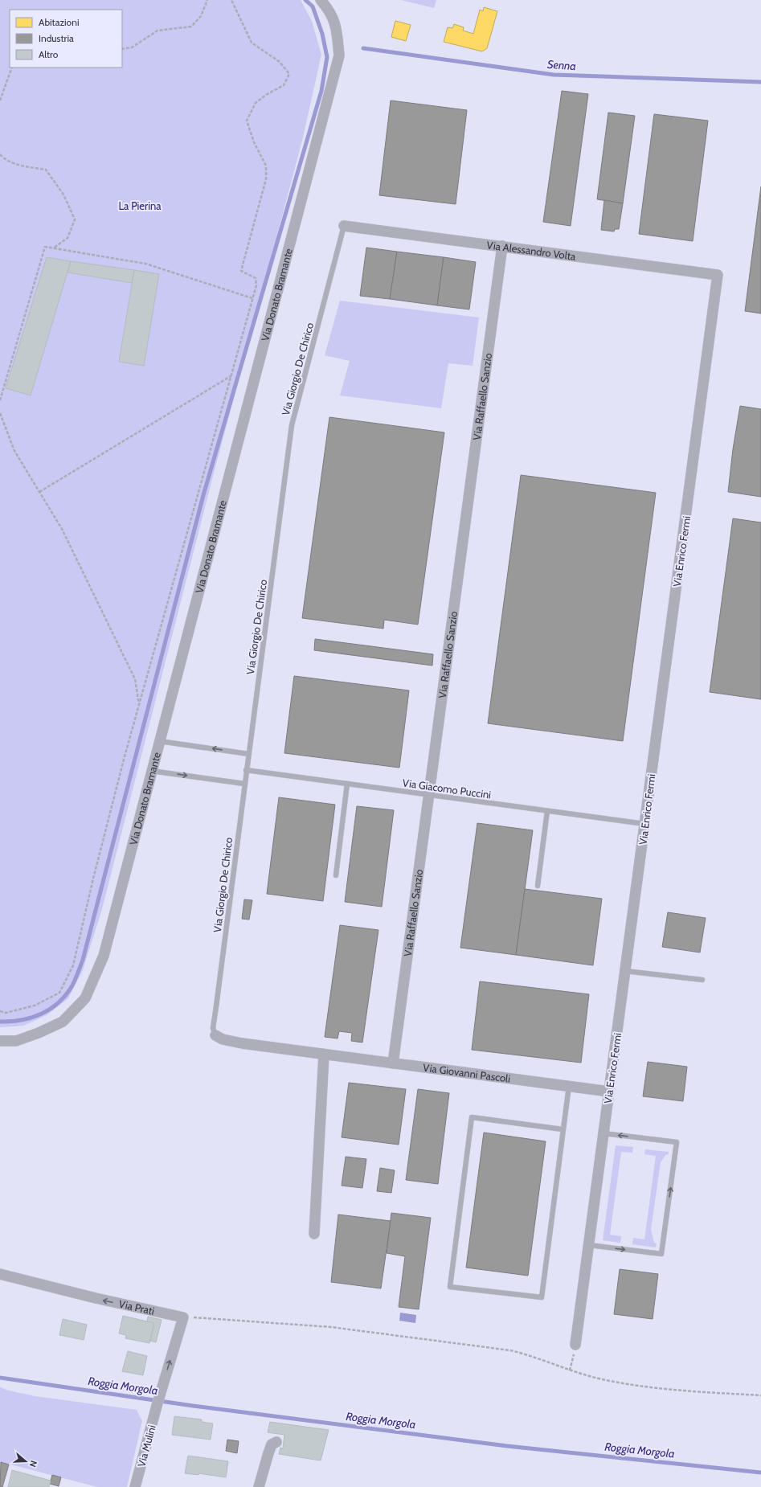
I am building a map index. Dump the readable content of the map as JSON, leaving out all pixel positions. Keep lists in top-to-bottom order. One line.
{"streets":{"street":["Via Alessandro Volta","Via Donato Bramante","Via Raffaello Sanzio","Via Enrico Fermi","Via Giovanni Pascoli","Via Prati","Via Mulini"],"lane":["Via Giorgio De Chirico","Via Giacomo Puccini"]},"crossings":[["Via Alessandro Volta","Via Giorgio De Chirico"],["Via Alessandro Volta","Via Raffaello Sanzio"],["Via Alessandro Volta","Via Enrico Fermi"],["Via Giorgio De Chirico","Via Giacomo Puccini"],["Via Giorgio De Chirico","Via Giovanni Pascoli"],["Via Raffaello Sanzio","Via Giacomo Puccini"],["Via Raffaello Sanzio","Via Giovanni Pascoli"],["Via Enrico Fermi","Via Giacomo Puccini"],["Via Enrico Fermi","Via Giovanni Pascoli"],["Via Prati","Via Mulini"]],"one_way":["Via Prati","Via Mulini"],"water":["Senna","Roggia Morgola"],"parks":["La Pierina"],"legend":["Abitazioni","Industria","Altro"],"north":"right"}
